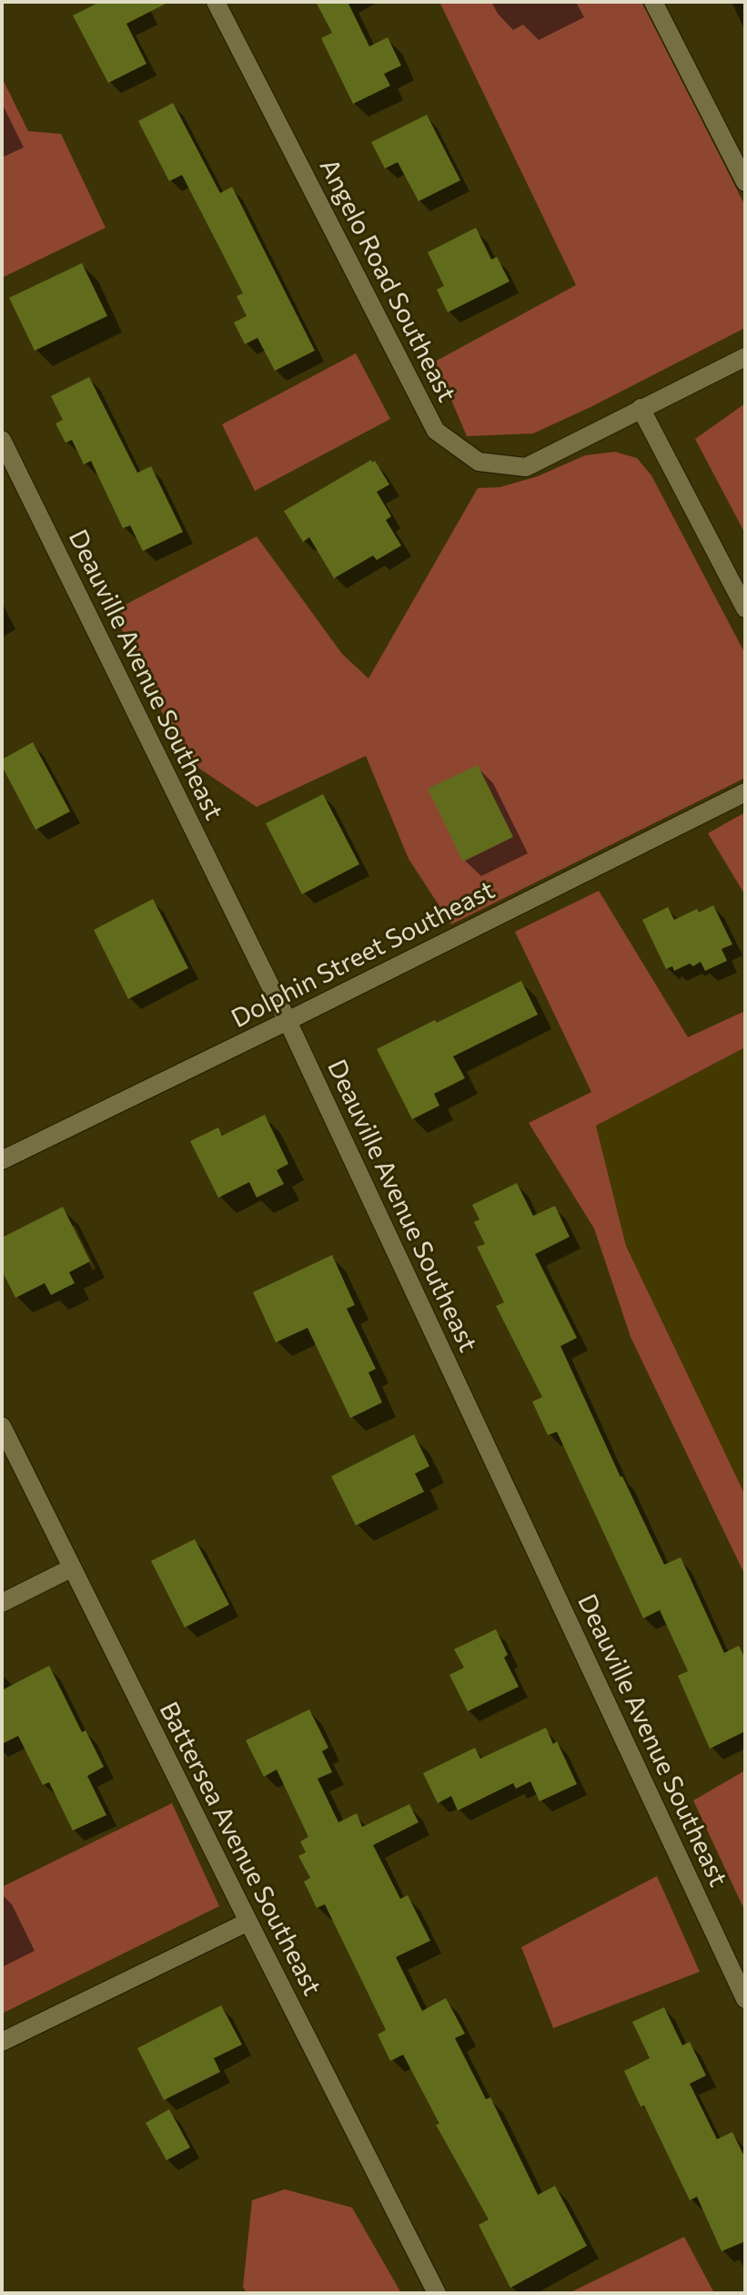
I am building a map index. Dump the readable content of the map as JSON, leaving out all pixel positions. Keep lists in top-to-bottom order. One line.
{"streets":{"street":["Angelo Road Southeast","Deauville Avenue Southeast","Dolphin Street Southeast","Battersea Avenue Southeast"]},"crossings":[["Deauville Avenue Southeast","Dolphin Street Southeast"]]}
